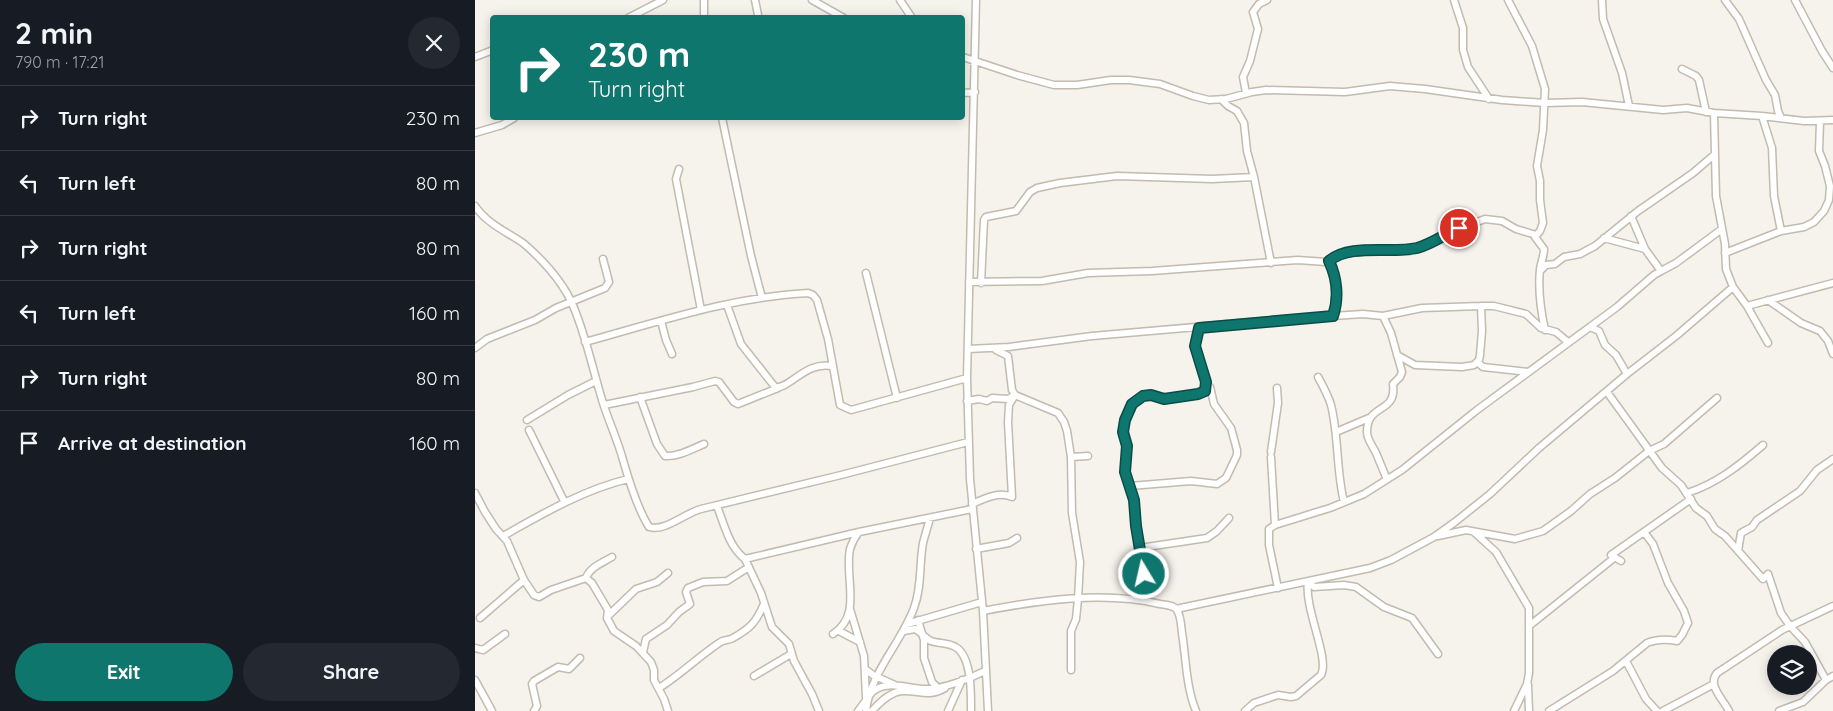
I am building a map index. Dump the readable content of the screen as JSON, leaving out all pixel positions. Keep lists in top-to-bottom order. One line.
{"page":{"heading":["2 min","790 m · 17:21"],"turn":["230 m","Turn right"],"list":[{"name":"Turn right","value":"230 m"},{"name":"Turn left","value":"80 m"},{"name":"Turn right","value":"80 m"},{"name":"Turn left","value":"160 m"},{"name":"Turn right","value":"80 m"},{"name":"Arrive at destination","value":"160 m"}],"buttons":["Exit","Share"]}}
